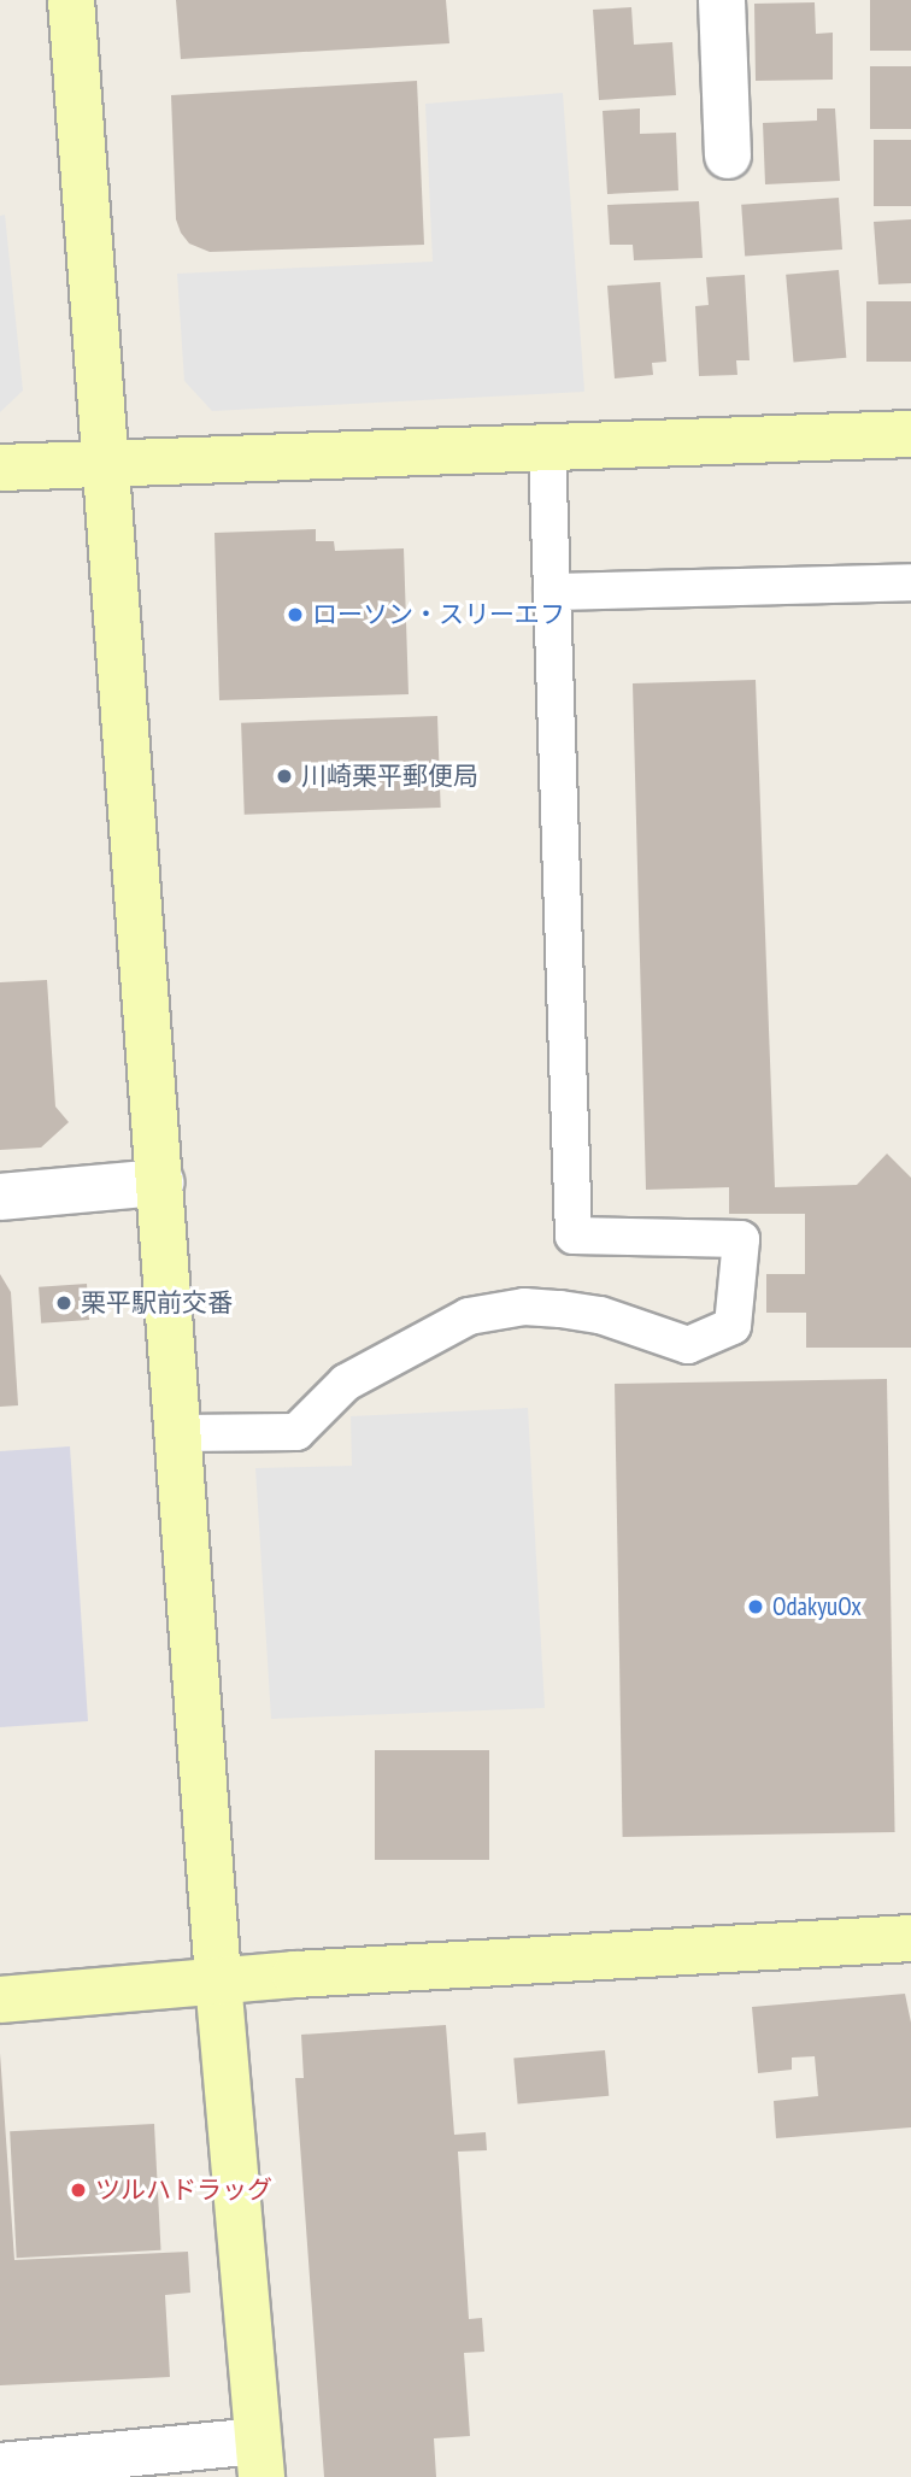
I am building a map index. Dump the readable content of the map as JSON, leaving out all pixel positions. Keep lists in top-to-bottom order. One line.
{"places":["ローソン・スリーエフ","川崎栗平郵便局","栗平駅前交番","OdakyuOx","ツルハドラッグ"]}
